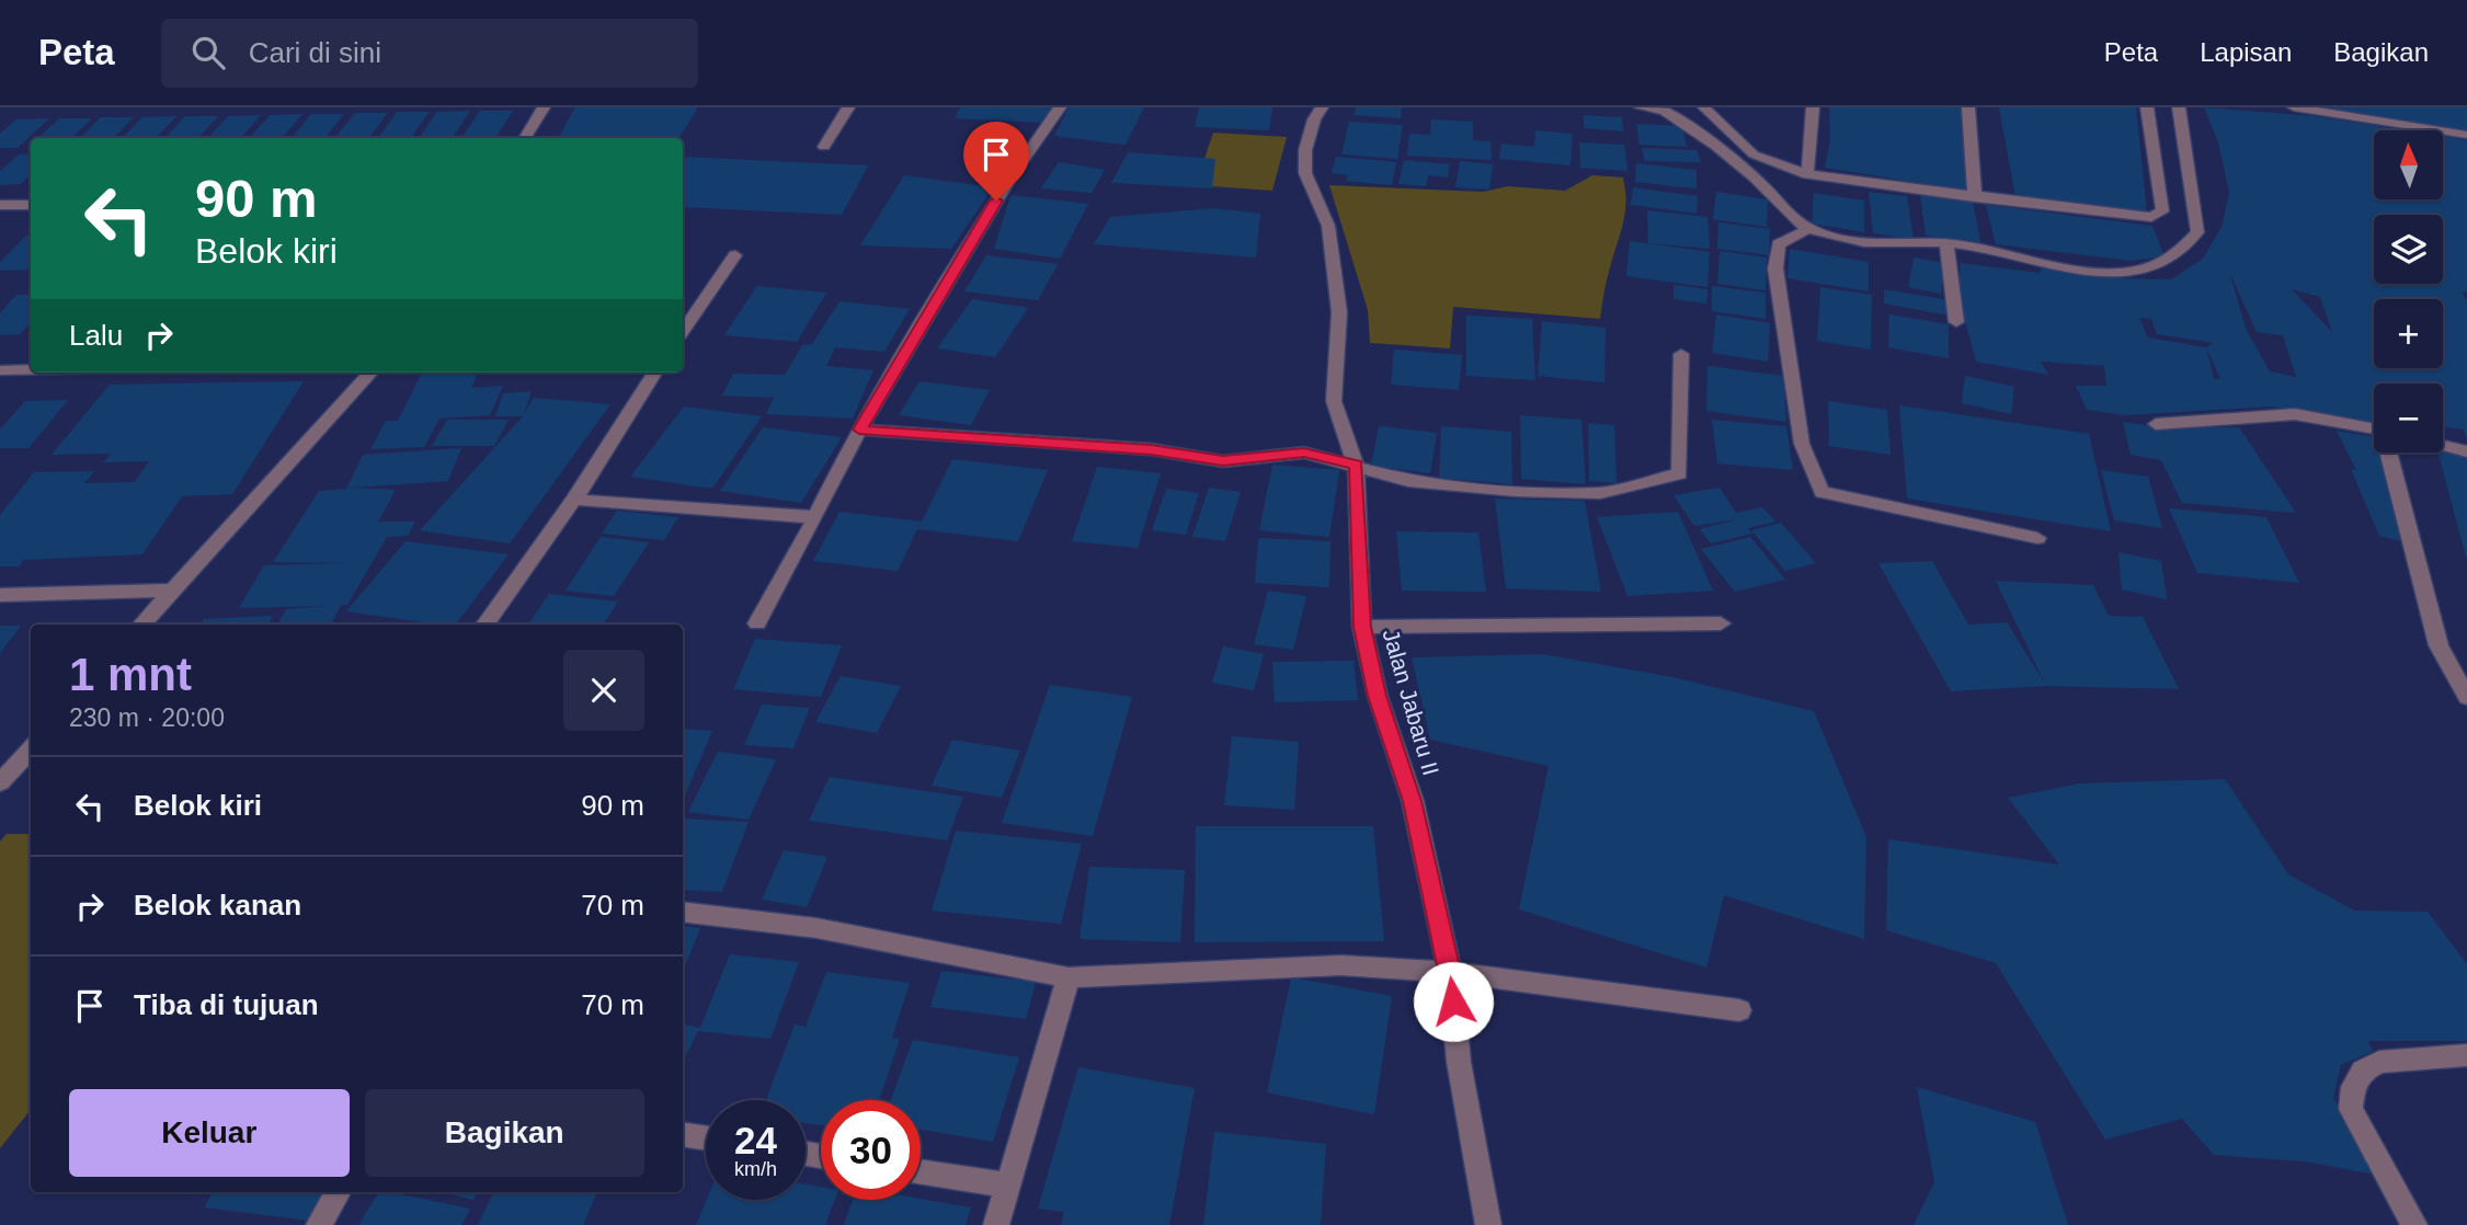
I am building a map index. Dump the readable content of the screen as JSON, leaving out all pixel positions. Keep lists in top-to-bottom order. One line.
{"streets":{"street":["Jalan Jabaru II"]},"north":"top","page":{"header":"Peta","search":"Cari di sini","nav":["Peta","Lapisan","Bagikan"],"map_buttons":["+","−"],"turn":["90 m","Belok kiri"],"then":"Lalu","heading":["1 mnt","230 m · 20:00"],"list":[{"name":"Belok kiri","value":"90 m"},{"name":"Belok kanan","value":"70 m"},{"name":"Tiba di tujuan","value":"70 m"}],"buttons":["Keluar","Bagikan"],"speed":"24 km/h","limit":"30"}}
